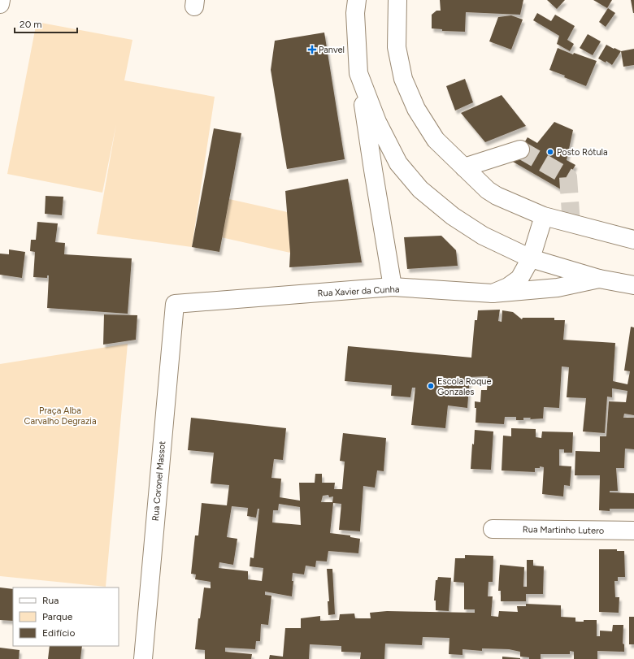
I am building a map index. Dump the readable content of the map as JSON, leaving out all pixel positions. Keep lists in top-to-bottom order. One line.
{"streets":{"main road":["Rua Xavier da Cunha","Rua Coronel Massot","Rua Martinho Lutero"]},"crossings":[["Rua Xavier da Cunha","Rua Coronel Massot"]],"parks":["Praça Alba Carvalho Degrazia"],"places":{"health":["Panvel"],"other":["Posto Rótula","Escola Roque Gonzales"]},"legend":["Rua","Parque","Edifício"],"scale_bar":"20 m"}
